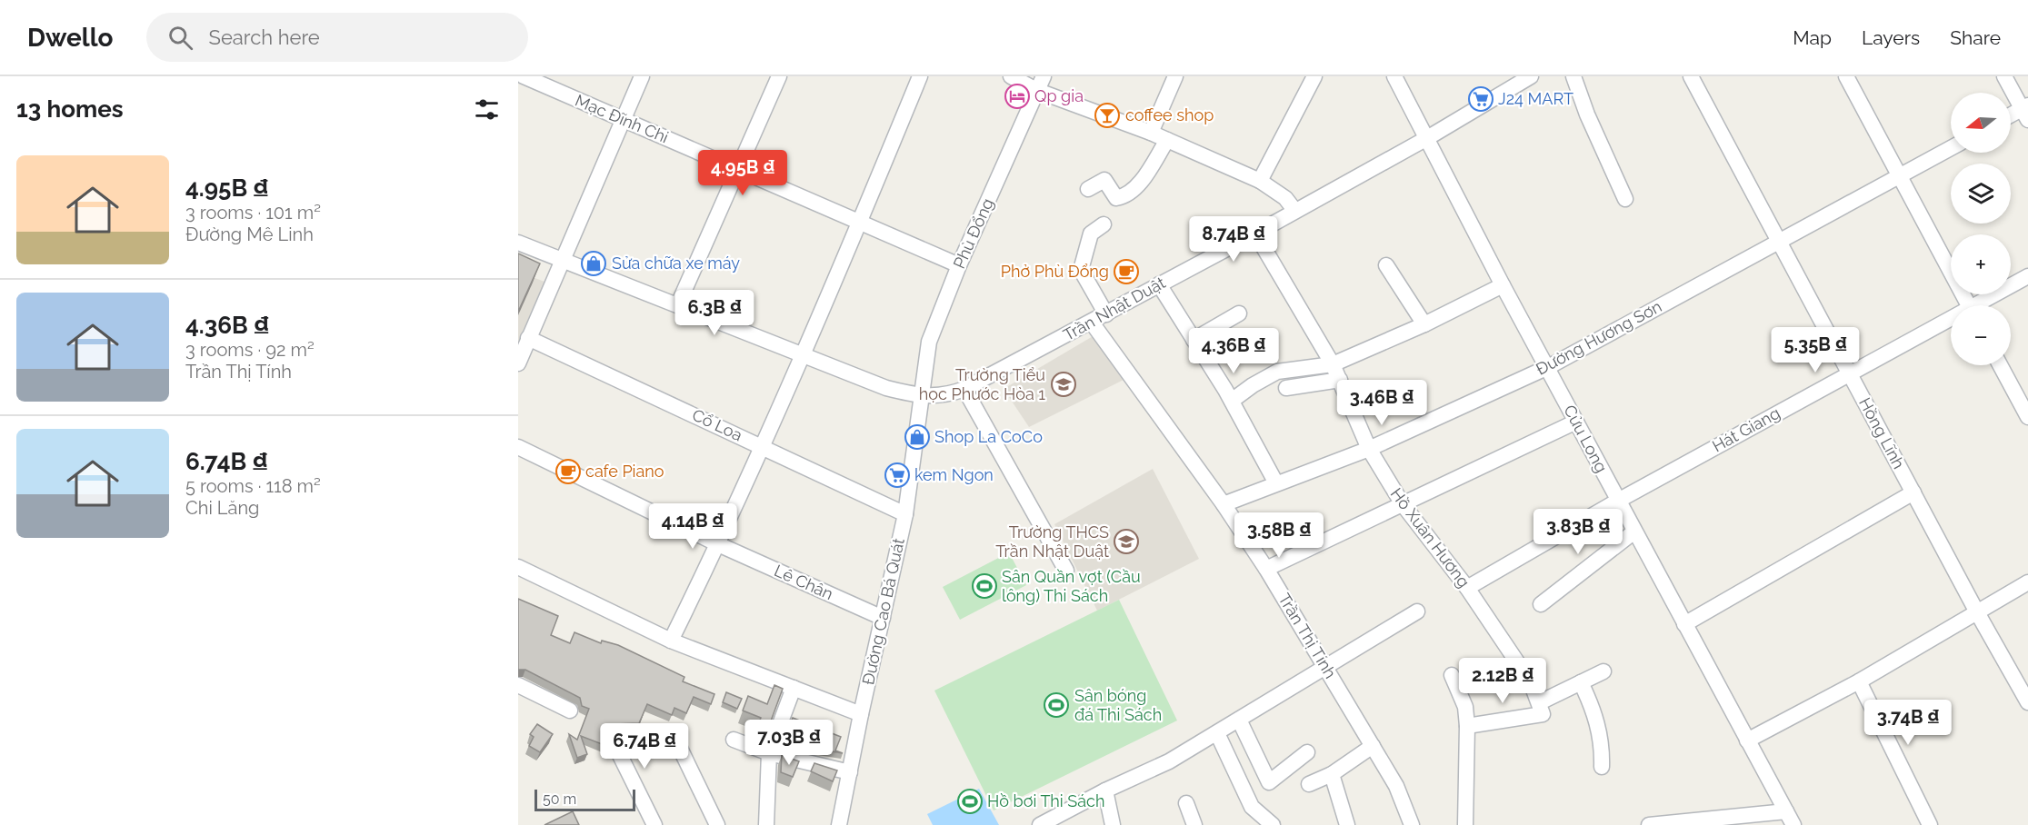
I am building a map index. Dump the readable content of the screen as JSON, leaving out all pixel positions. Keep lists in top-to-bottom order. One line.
{"streets":{"street":["Mạc Đĩnh Chi","Phù Đổng","Trần Nhật Duật","Đường Hương Sơn","Cổ Loa","Hát Giang","Hồng Lĩnh","Cửu Long","Hồ Xuân Hương","Lê Chân","Đường Cao Bá Quát","Trần Thị Tính"]},"crossings":[["Mạc Đĩnh Chi","Phù Đổng"],["Phù Đổng","Trần Nhật Duật"],["Phù Đổng","Đường Cao Bá Quát"],["Trần Nhật Duật","Cửu Long"],["Trần Nhật Duật","Hồ Xuân Hương"],["Trần Nhật Duật","Đường Cao Bá Quát"],["Trần Nhật Duật","Trần Thị Tính"],["Đường Hương Sơn","Hồng Lĩnh"],["Đường Hương Sơn","Cửu Long"],["Đường Hương Sơn","Hồ Xuân Hương"],["Đường Hương Sơn","Trần Thị Tính"],["Cổ Loa","Đường Cao Bá Quát"],["Hát Giang","Hồng Lĩnh"],["Hát Giang","Cửu Long"],["Hát Giang","Hồ Xuân Hương"],["Lê Chân","Đường Cao Bá Quát"]],"places":{"hotel":["Qp gia"],"supermarket":["J24 MART","kem Ngon"],"bar":["coffee shop"],"shop":["Sửa chữa xe máy","Shop La CoCo"],"cafe":["Phở Phù Đổng","cafe Piano"],"school or university":["Trường Tiểu học Phước Hòa 1","Trường THCS Trần Nhật Duật"],"sports":["Sân Quần vợt (Cầu lông) Thi Sách","Sân bóng đá Thi Sách","Hồ bơi Thi Sách"]},"scale_bar":"50 m","north":"left","page":{"header":"Dwello","search":"Search here","nav":["Map","Layers","Share"],"heading":"13 homes","map_buttons":["+","−"],"list":[{"name":"4.95B ₫","note":"3 rooms · 101 m² · Đường Mê Linh"},{"name":"4.36B ₫","note":"3 rooms · 92 m² · Trần Thị Tính"},{"name":"6.74B ₫","note":"5 rooms · 118 m² · Chi Lăng"}],"price":["4.95B ₫","8.74B ₫","6.3B ₫","5.35B ₫","4.36B ₫","3.46B ₫","4.14B ₫","3.83B ₫","3.58B ₫","2.12B ₫","3.74B ₫","7.03B ₫","6.74B ₫"],"scale":"50 m"}}
